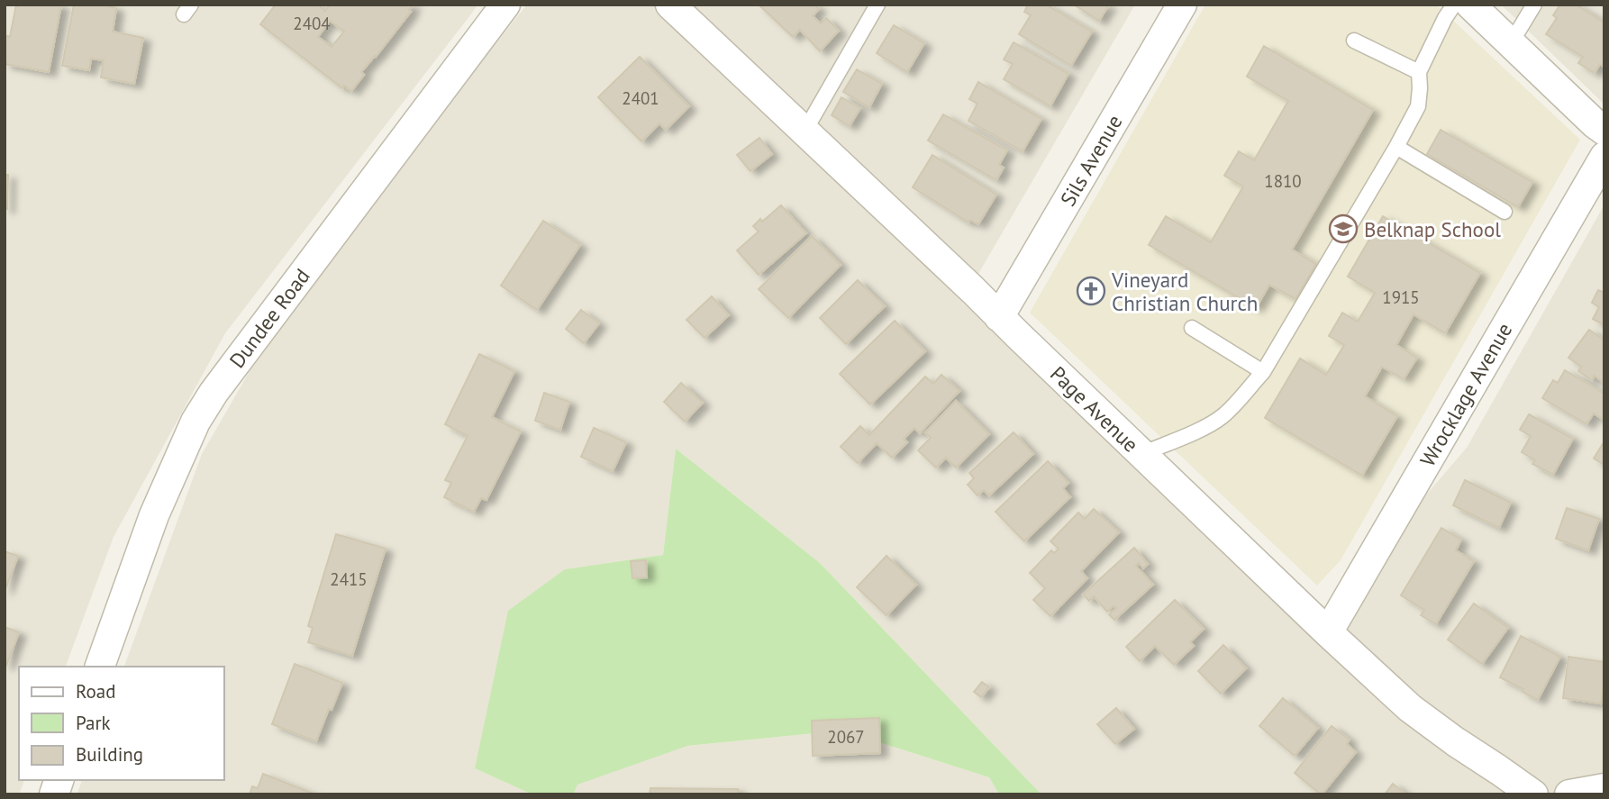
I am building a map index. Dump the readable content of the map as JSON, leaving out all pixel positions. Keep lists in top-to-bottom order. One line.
{"streets":{"street":["Sils Avenue","Dundee Road","Wrocklage Avenue","Page Avenue"]},"crossings":[["Sils Avenue","Page Avenue"],["Wrocklage Avenue","Page Avenue"]],"places":{"school or university":["Belknap School"],"church":["Vineyard Christian Church"]},"house_numbers":["2404","2401","1810","1915","2415","2067"],"legend":["Road","Park","Building"]}
